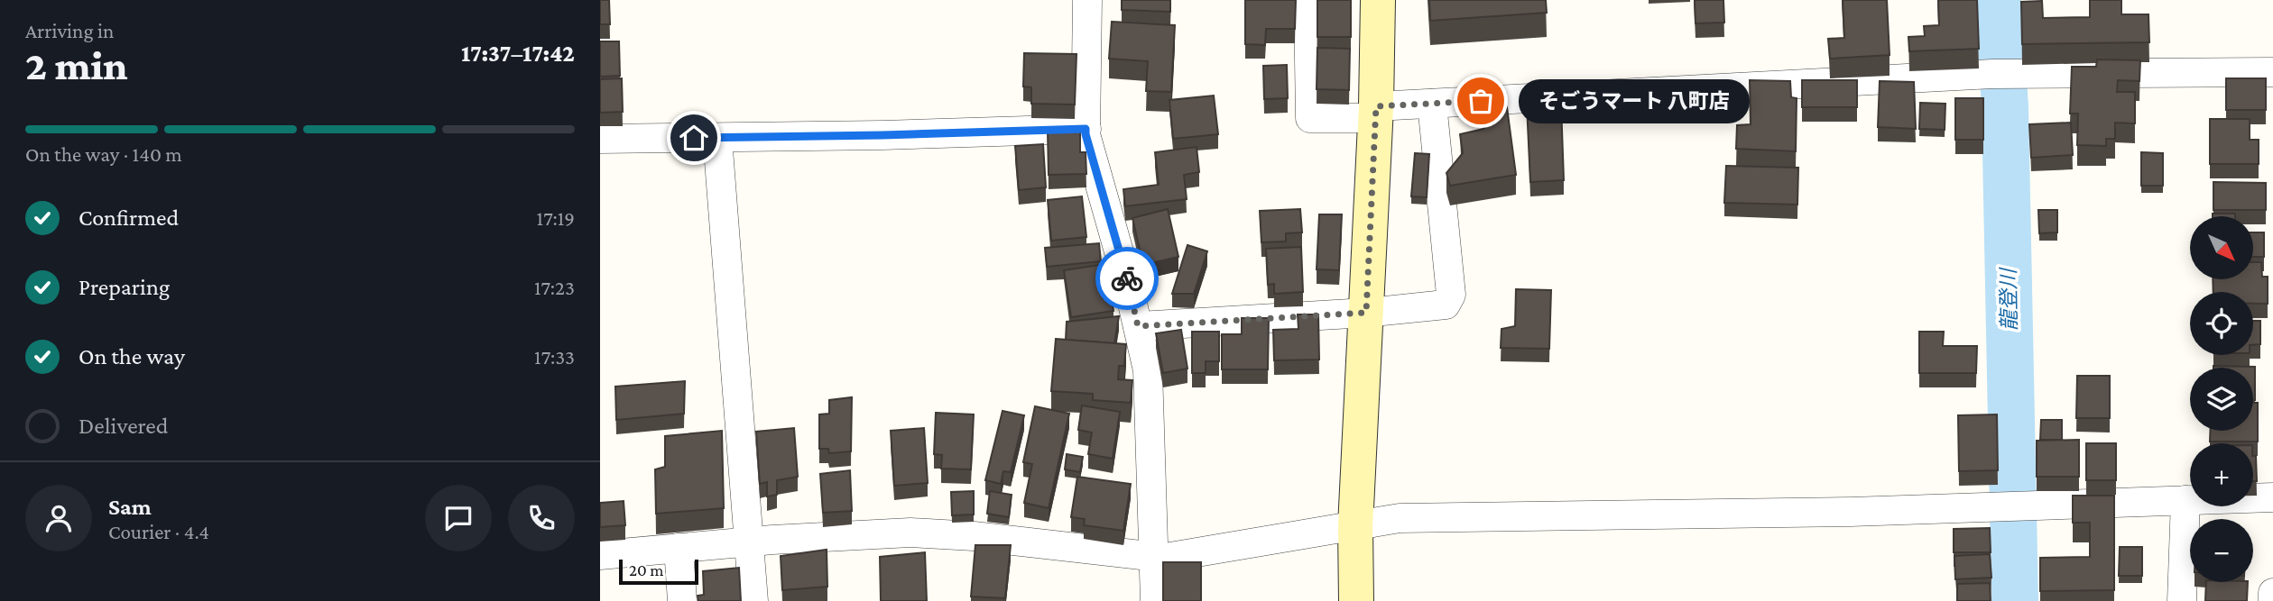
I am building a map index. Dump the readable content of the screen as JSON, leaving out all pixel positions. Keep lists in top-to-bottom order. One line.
{"water":["龍登川"],"places":["そごうマート 八町店"],"scale_bar":"20 m","north":"bottom right","page":{"heading":["2 min","Arriving in","17:37–17:42"],"panel":["Sam","Courier · 4.4"],"bubble":"そごうマート 八町店","bar":"On the way · 140 m","list":[["Confirmed","17:19"],["Preparing","17:23"],["On the way","17:33"],"Delivered"],"map_buttons":["+","−"],"scale":"20 m"}}
